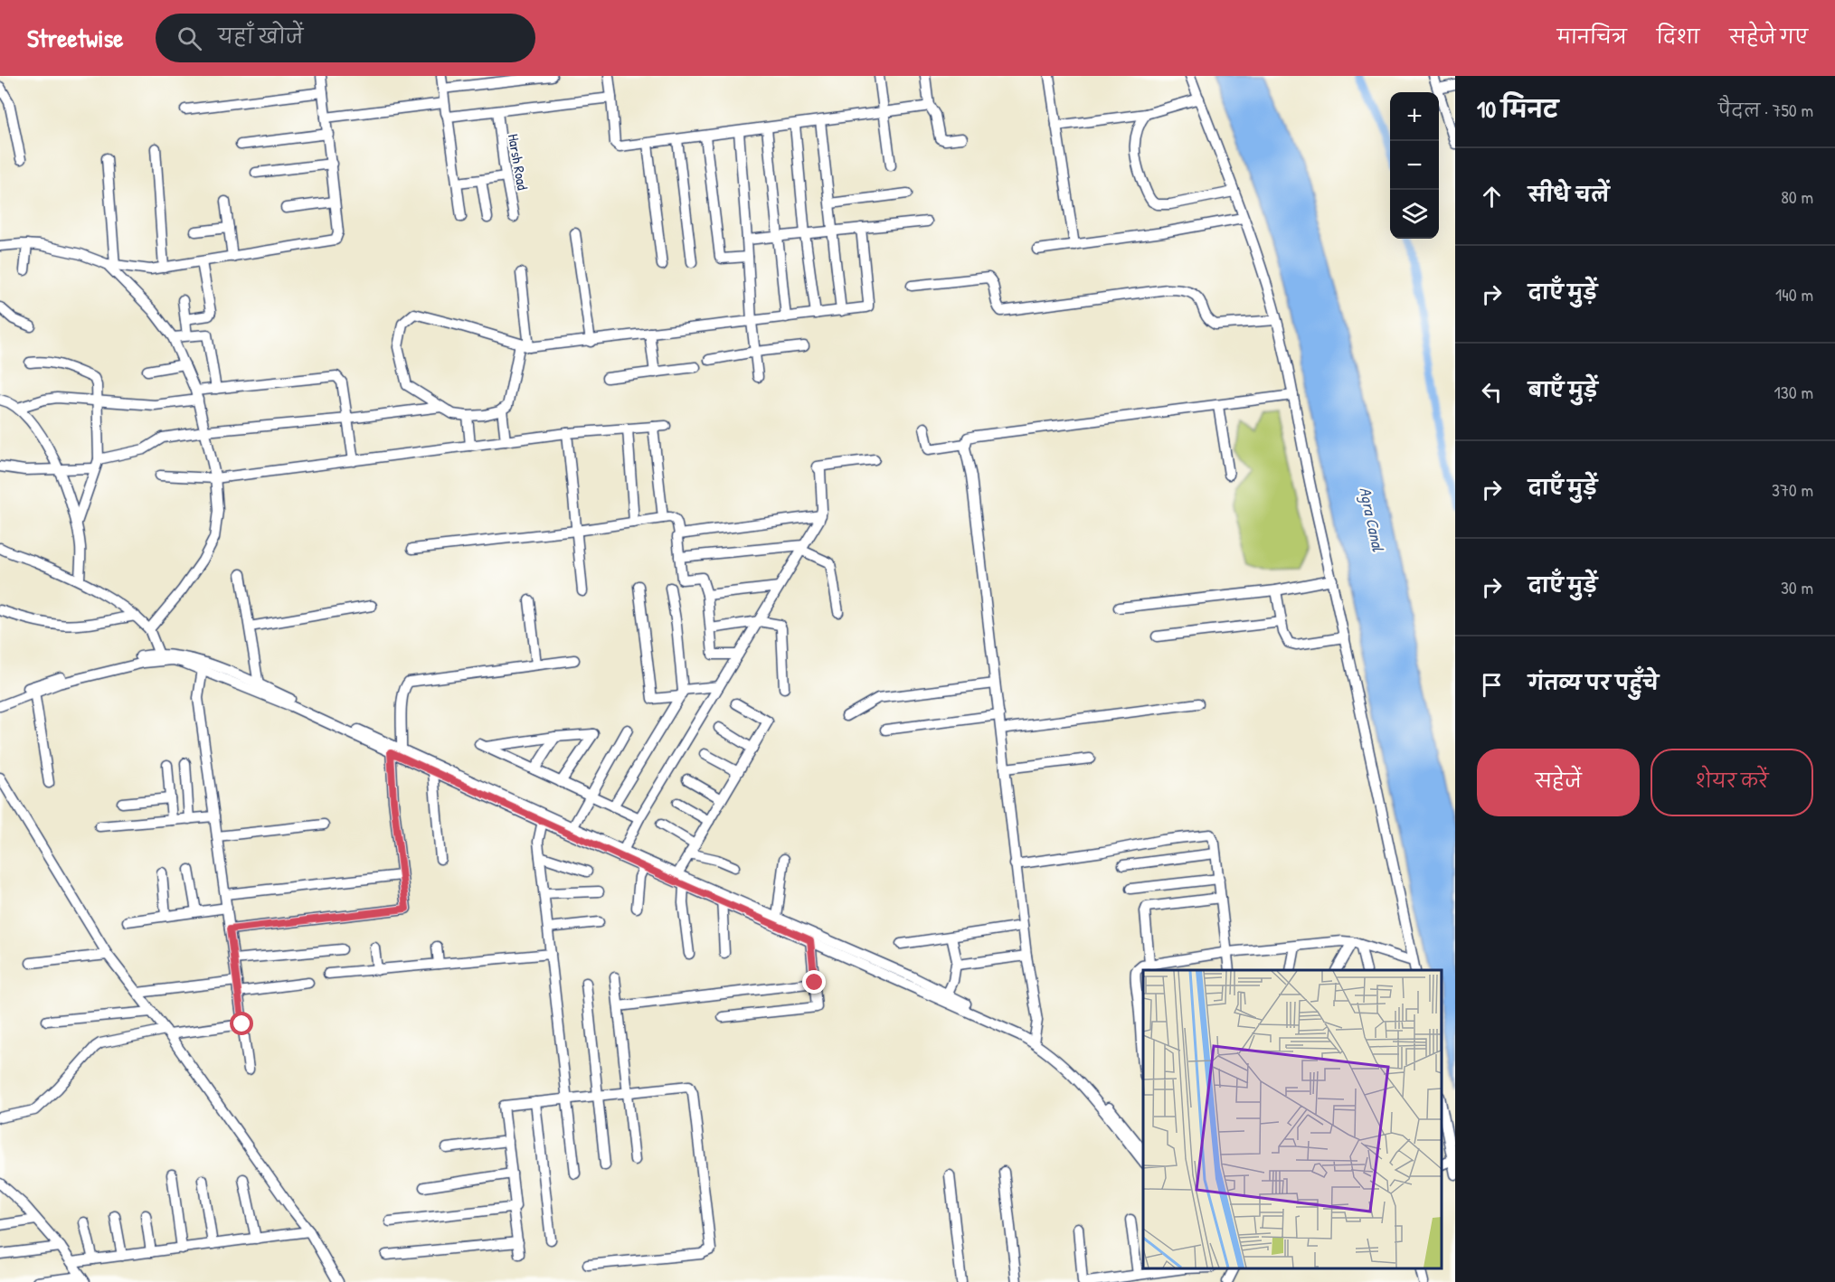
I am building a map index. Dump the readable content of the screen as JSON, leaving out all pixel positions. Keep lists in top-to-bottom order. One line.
{"streets":{"street":["Harsh Road"]},"water":["Agra Canal"],"page":{"header":"Streetwise","search":"यहाँ खोजें","nav":["मानचित्र","दिशा","सहेजे गए"],"heading":["10 मिनट","पैदल · 750 m"],"map_buttons":["+","−"],"list":[["सीधे चलें","80 m"],["दाएँ मुड़ें","140 m"],["बाएँ मुड़ें","130 m"],["दाएँ मुड़ें","370 m"],["दाएँ मुड़ें","30 m"],"गंतव्य पर पहुँचे"],"buttons":["सहेजें","शेयर करें"]}}
